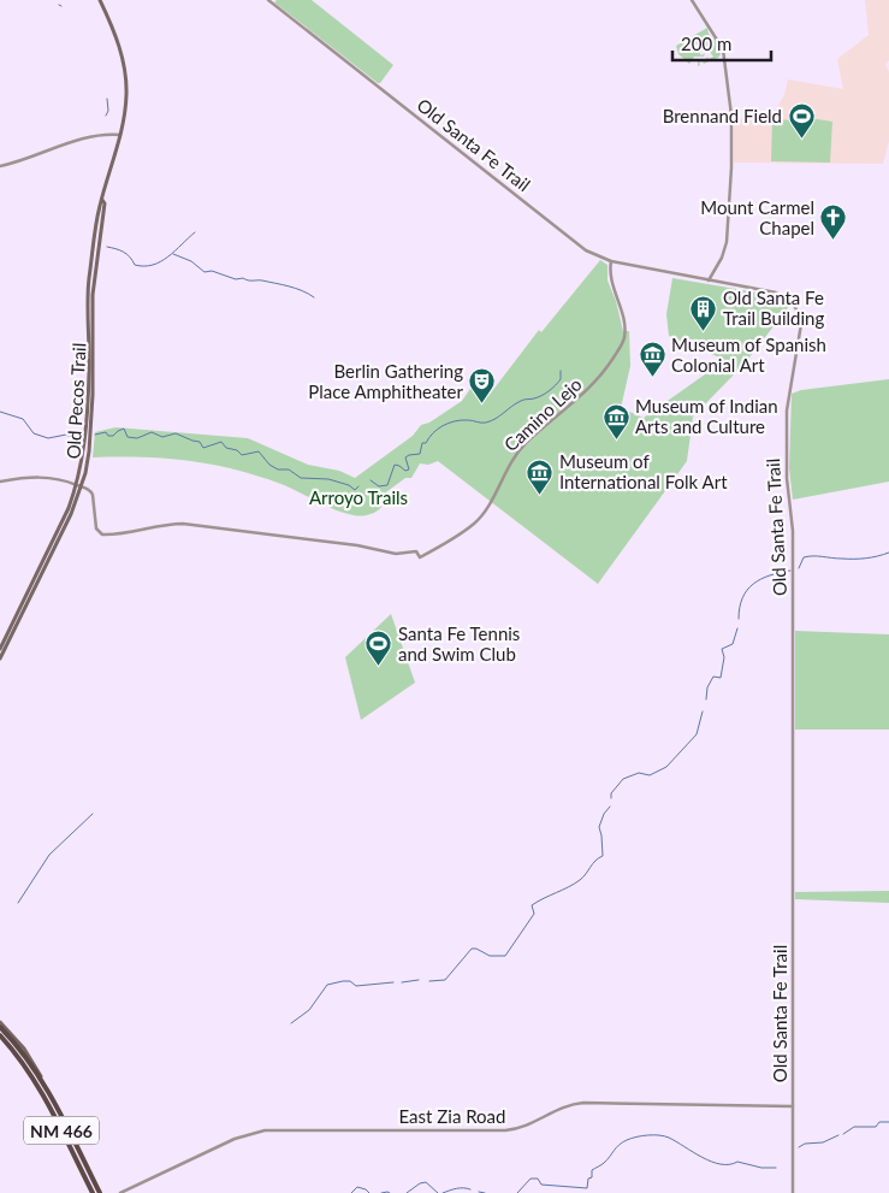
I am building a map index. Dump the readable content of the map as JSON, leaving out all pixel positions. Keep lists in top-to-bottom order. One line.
{"streets":{"main road":["Old Pecos Trail","NM 466"],"street":["Old Santa Fe Trail","Camino Lejo","East Zia Road"]},"crossings":[["Old Santa Fe Trail","Camino Lejo"],["Old Santa Fe Trail","East Zia Road"],["Old Pecos Trail","Camino Lejo"]],"parks":["Arroyo Trails"],"places":{"sports":["Brennand Field","Santa Fe Tennis and Swim Club"],"church":["Mount Carmel Chapel"],"building":["Old Santa Fe Trail Building"],"museum":["Museum of Spanish Colonial Art","Museum of Indian Arts and Culture","Museum of International Folk Art"],"theatre":["Berlin Gathering Place Amphitheater"]},"scale_bar":"200 m"}
